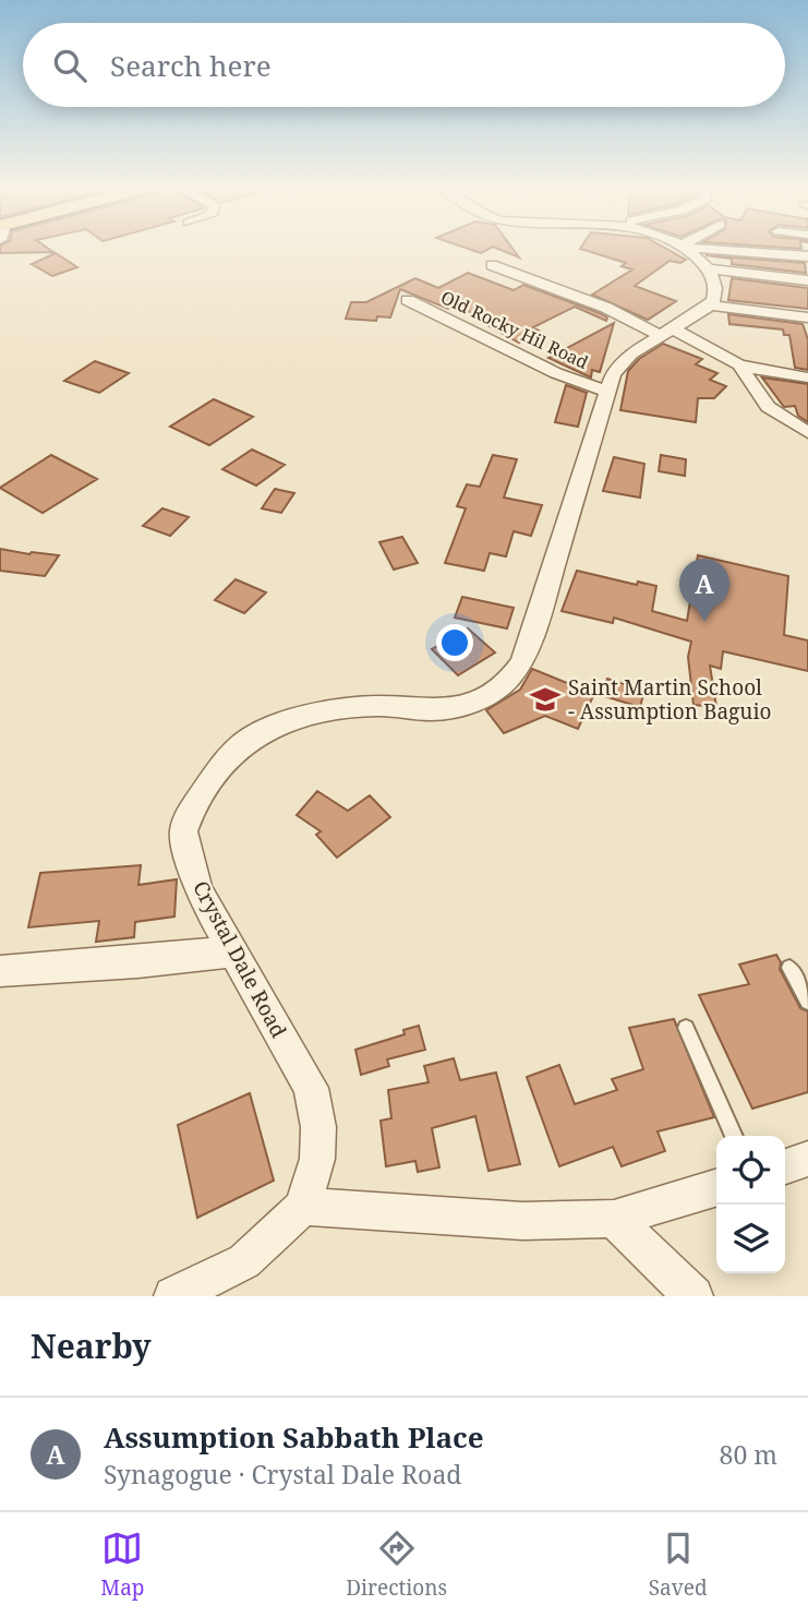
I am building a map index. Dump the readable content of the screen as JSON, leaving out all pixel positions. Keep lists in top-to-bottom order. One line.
{"streets":{"street":["Old Rocky Hil Road","Crystal Dale Road"]},"crossings":[["Old Rocky Hil Road","Crystal Dale Road"]],"places":{"school or university":["Saint Martin School - Assumption Baguio"]},"page":{"search":"Search here","pins":"A","heading":"Nearby","list":[{"mark":"A","name":"Assumption Sabbath Place","note":"Synagogue · Crystal Dale Road","value":"80 m"}],"nav":["Map","Directions","Saved"]}}
